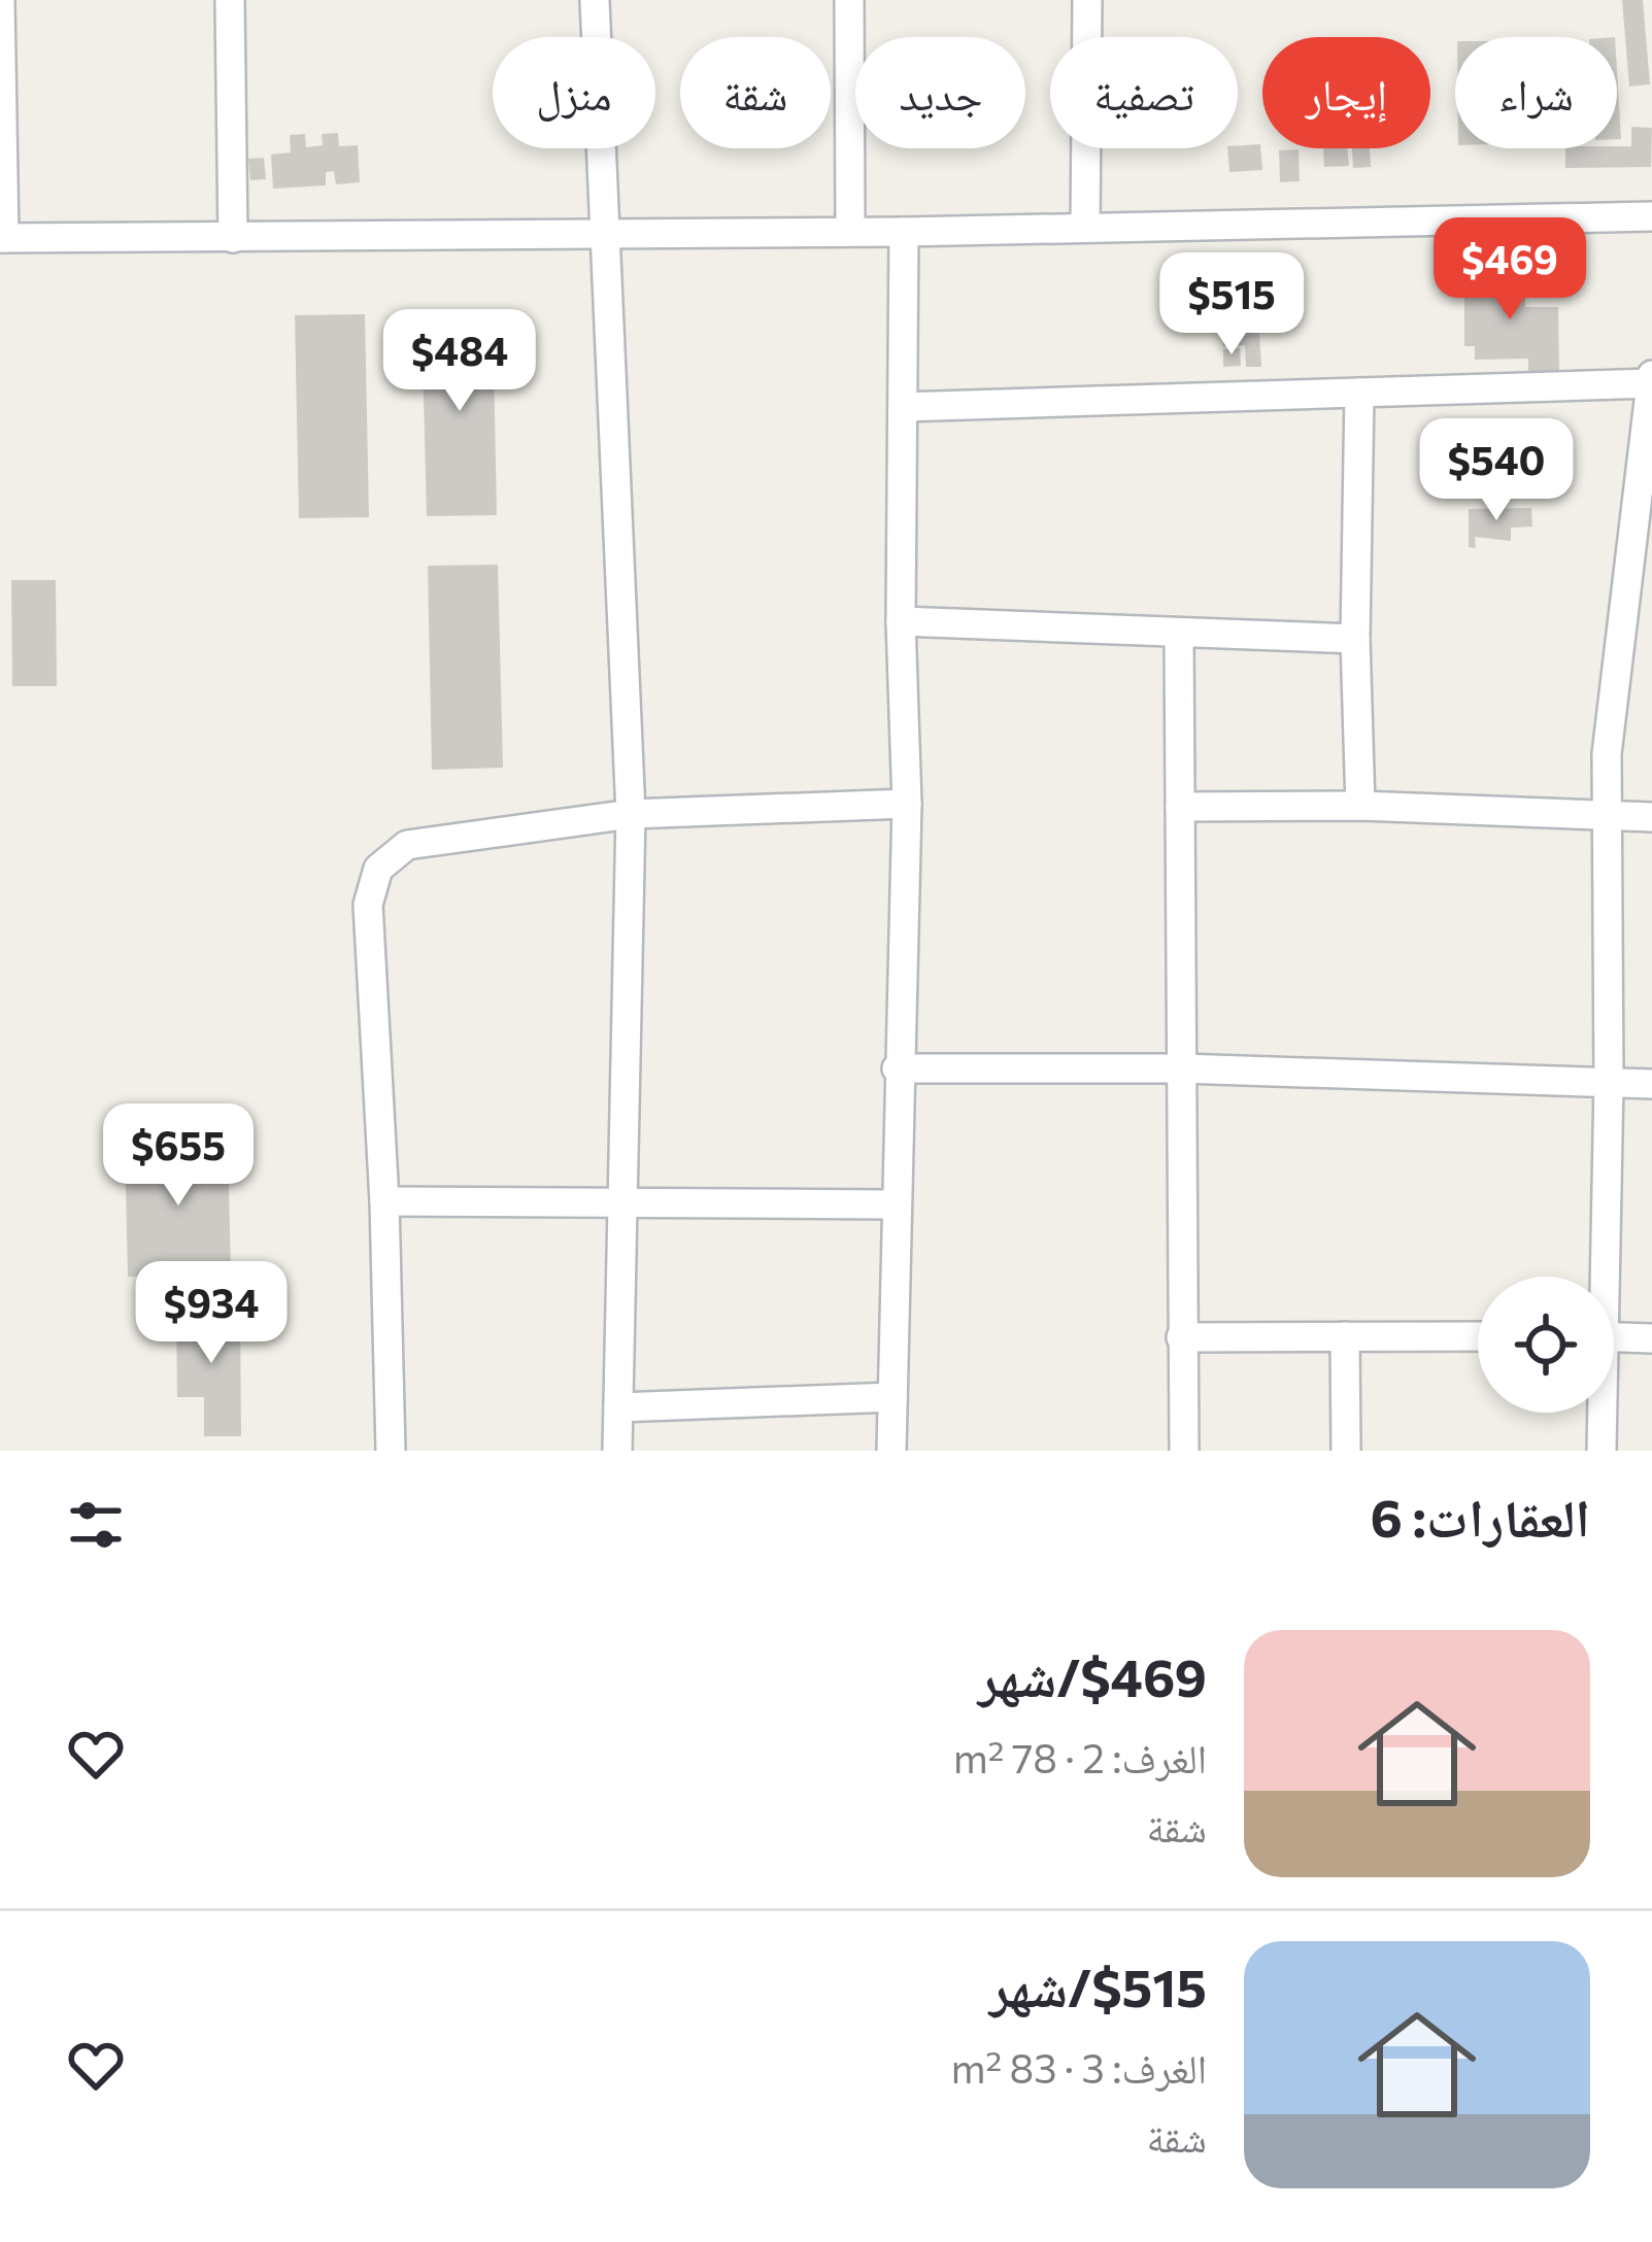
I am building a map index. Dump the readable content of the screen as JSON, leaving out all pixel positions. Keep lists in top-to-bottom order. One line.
{"page":{"chip":["شراء","إيجار","تصفية","جديد","شقة","منزل"],"price":["$469","$515","$484","$540","$655","$934"],"heading":"العقارات: 6","list":[{"name":"$469/شهر","note":"الغرف: 2 · 78 m² · شقة"},{"name":"$515/شهر","note":"الغرف: 3 · 83 m² · شقة"}]}}
